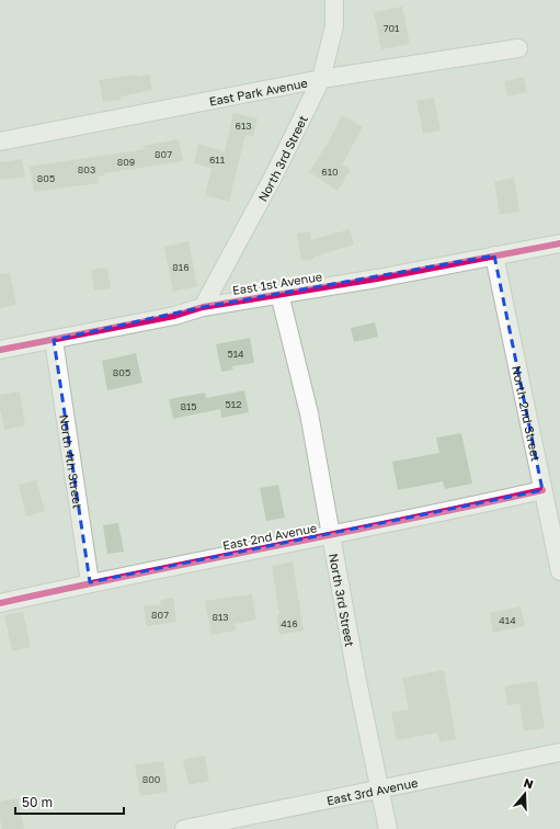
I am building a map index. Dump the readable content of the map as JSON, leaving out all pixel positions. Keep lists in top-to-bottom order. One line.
{"streets":{"street":["East Park Avenue","North 3rd Street","East 1st Avenue","North 2nd Street","North 4th Street","East 2nd Avenue","East 3rd Avenue"]},"crossings":[["East Park Avenue","North 3rd Street"],["North 3rd Street","East 1st Avenue"],["North 3rd Street","East 2nd Avenue"],["North 3rd Street","East 3rd Avenue"],["East 1st Avenue","North 2nd Street"],["East 1st Avenue","North 4th Street"],["North 2nd Street","East 2nd Avenue"],["North 4th Street","East 2nd Avenue"]],"house_numbers":["701","613","807","611","809","803","610","805","816","514","805","512","815","807","813","414","416","800"],"scale_bar":"50 m","north":"top"}
